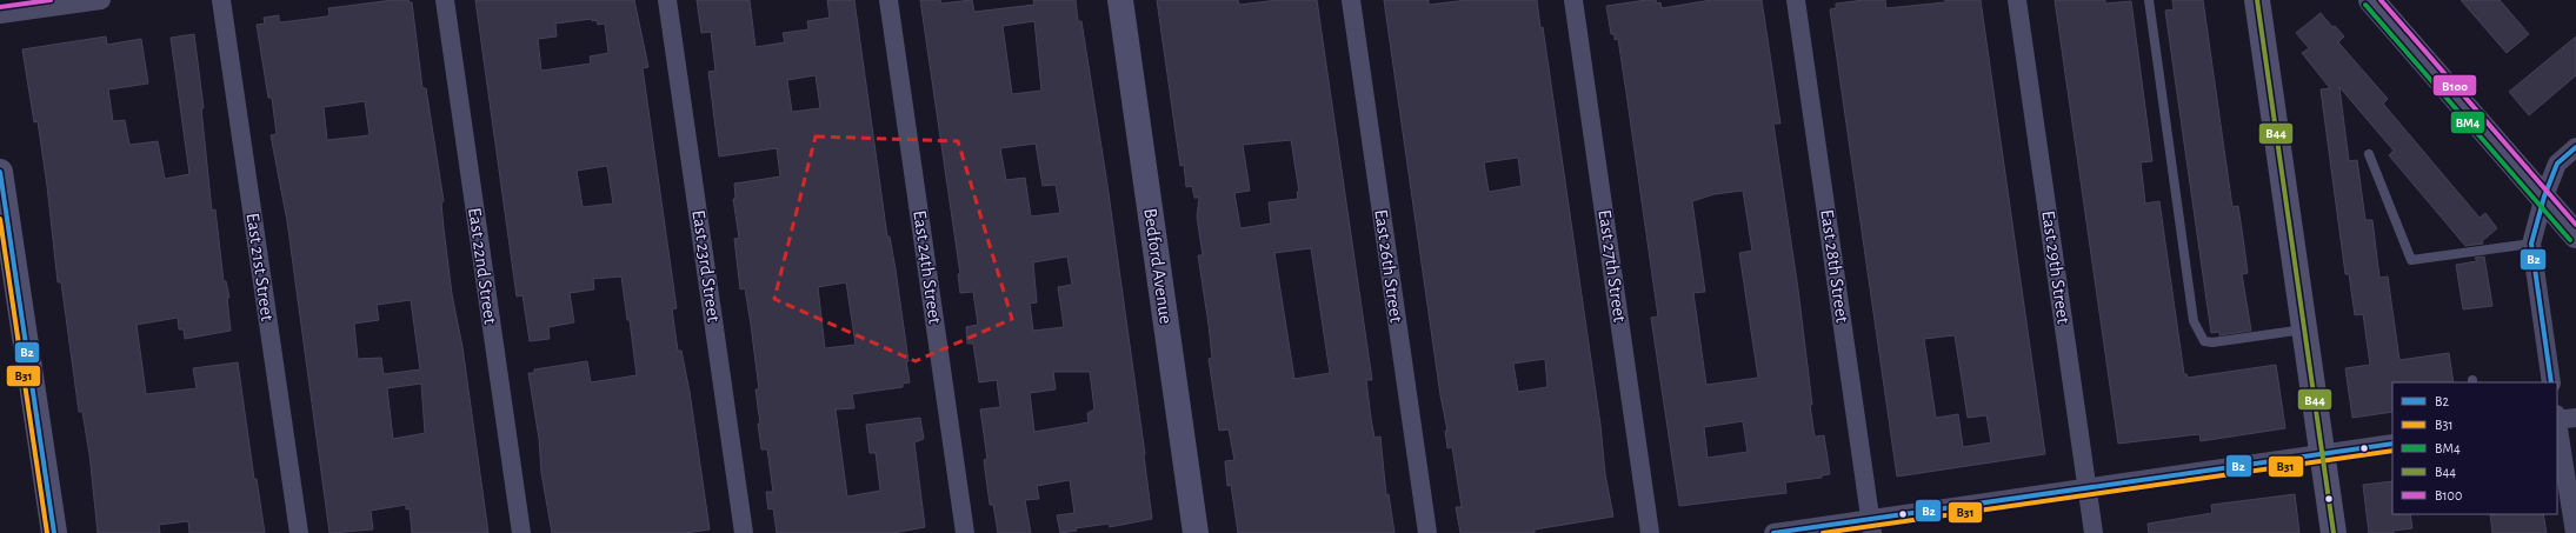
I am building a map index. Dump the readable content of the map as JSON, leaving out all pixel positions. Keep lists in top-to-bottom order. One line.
{"streets":{"main road":["Bedford Avenue"],"street":["East 22nd Street","East 23rd Street","East 26th Street","East 27th Street","East 28th Street","East 21st Street","East 24th Street","East 29th Street"]},"lines":["transit line B44","transit line B100","transit line BM4","transit line B2","transit line B31"],"legend":["B2","B31","BM4","B44","B100"]}
